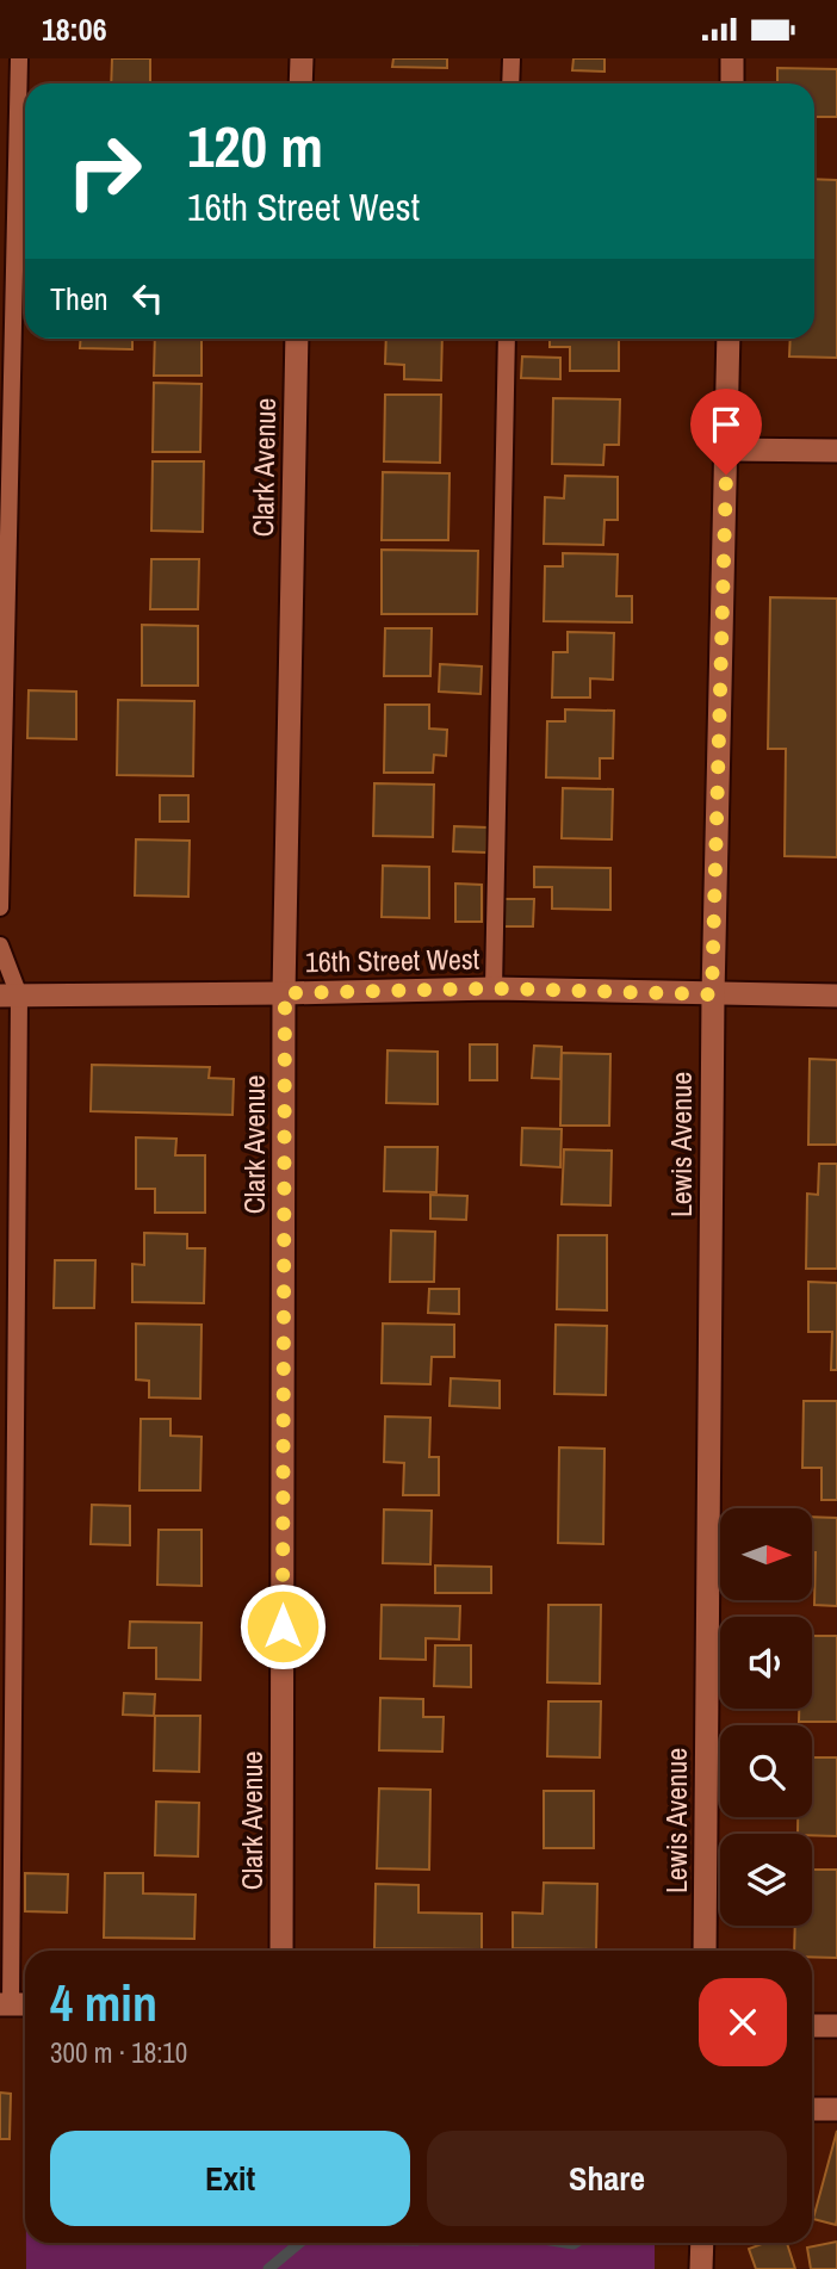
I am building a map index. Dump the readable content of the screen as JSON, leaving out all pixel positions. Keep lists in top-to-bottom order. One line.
{"streets":{"street":["Clark Avenue","16th Street West","Lewis Avenue"]},"crossings":[["Clark Avenue","16th Street West"],["16th Street West","Lewis Avenue"]],"north":"right","page":{"status":"18:06","turn":["120 m","16th Street West"],"then":"Then","heading":["4 min","300 m · 18:10"],"buttons":["Exit","Share"]}}
